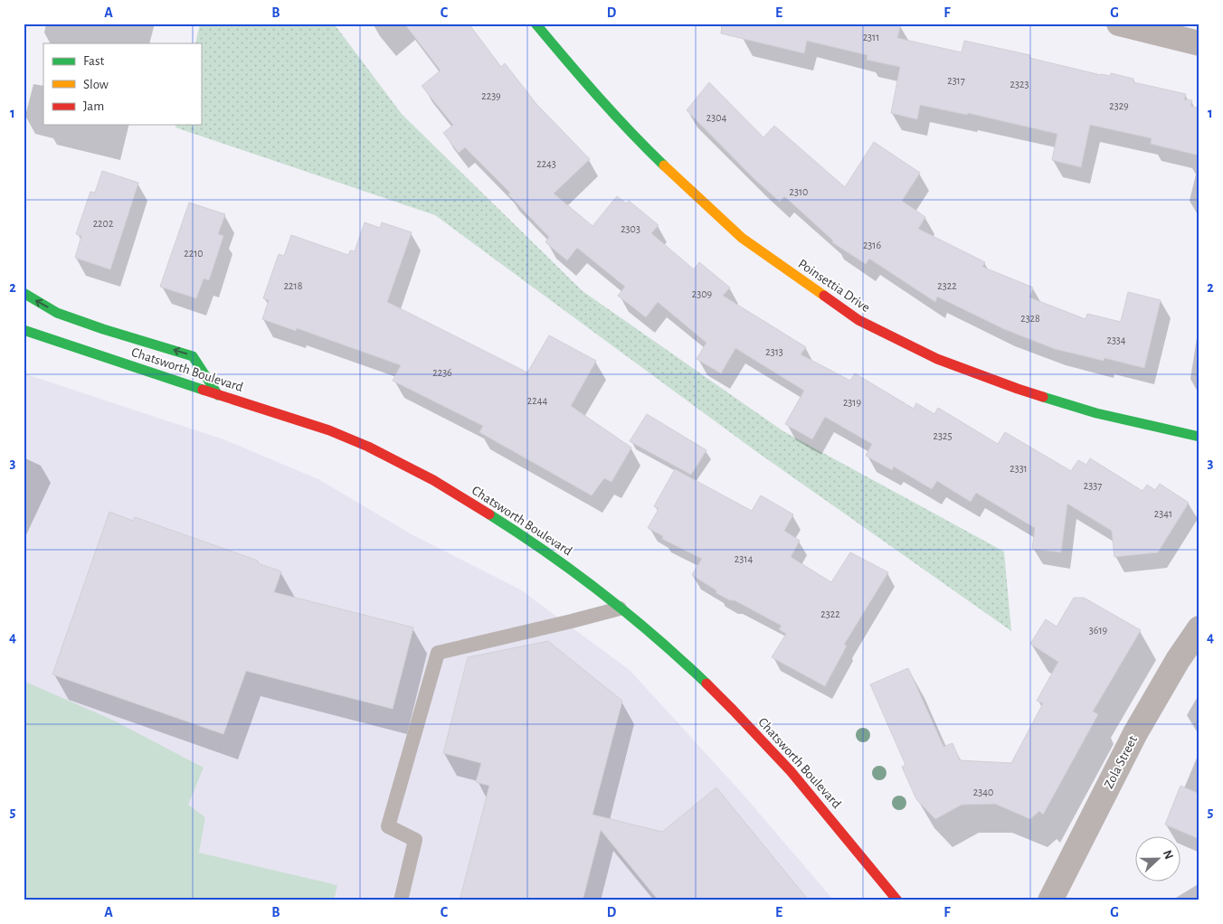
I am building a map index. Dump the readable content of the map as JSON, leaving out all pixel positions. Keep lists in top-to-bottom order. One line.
{"streets":{"main road":["Poinsettia Drive","Chatsworth Boulevard"],"street":["Zola Street"]},"house_numbers":["2311","2317","2323","2239","2329","2304","2243","2310","2202","2303","2316","2210","2218","2322","2309","2328","2334","2313","2236","2244","2319","2325","2331","2337","2341","2314","2322","3619","2340"],"legend":["Fast","Slow","Jam"],"north":"right","grid":{"columns":["A","B","C","D","E","F","G"],"rows":["1","2","3","4","5"]}}
